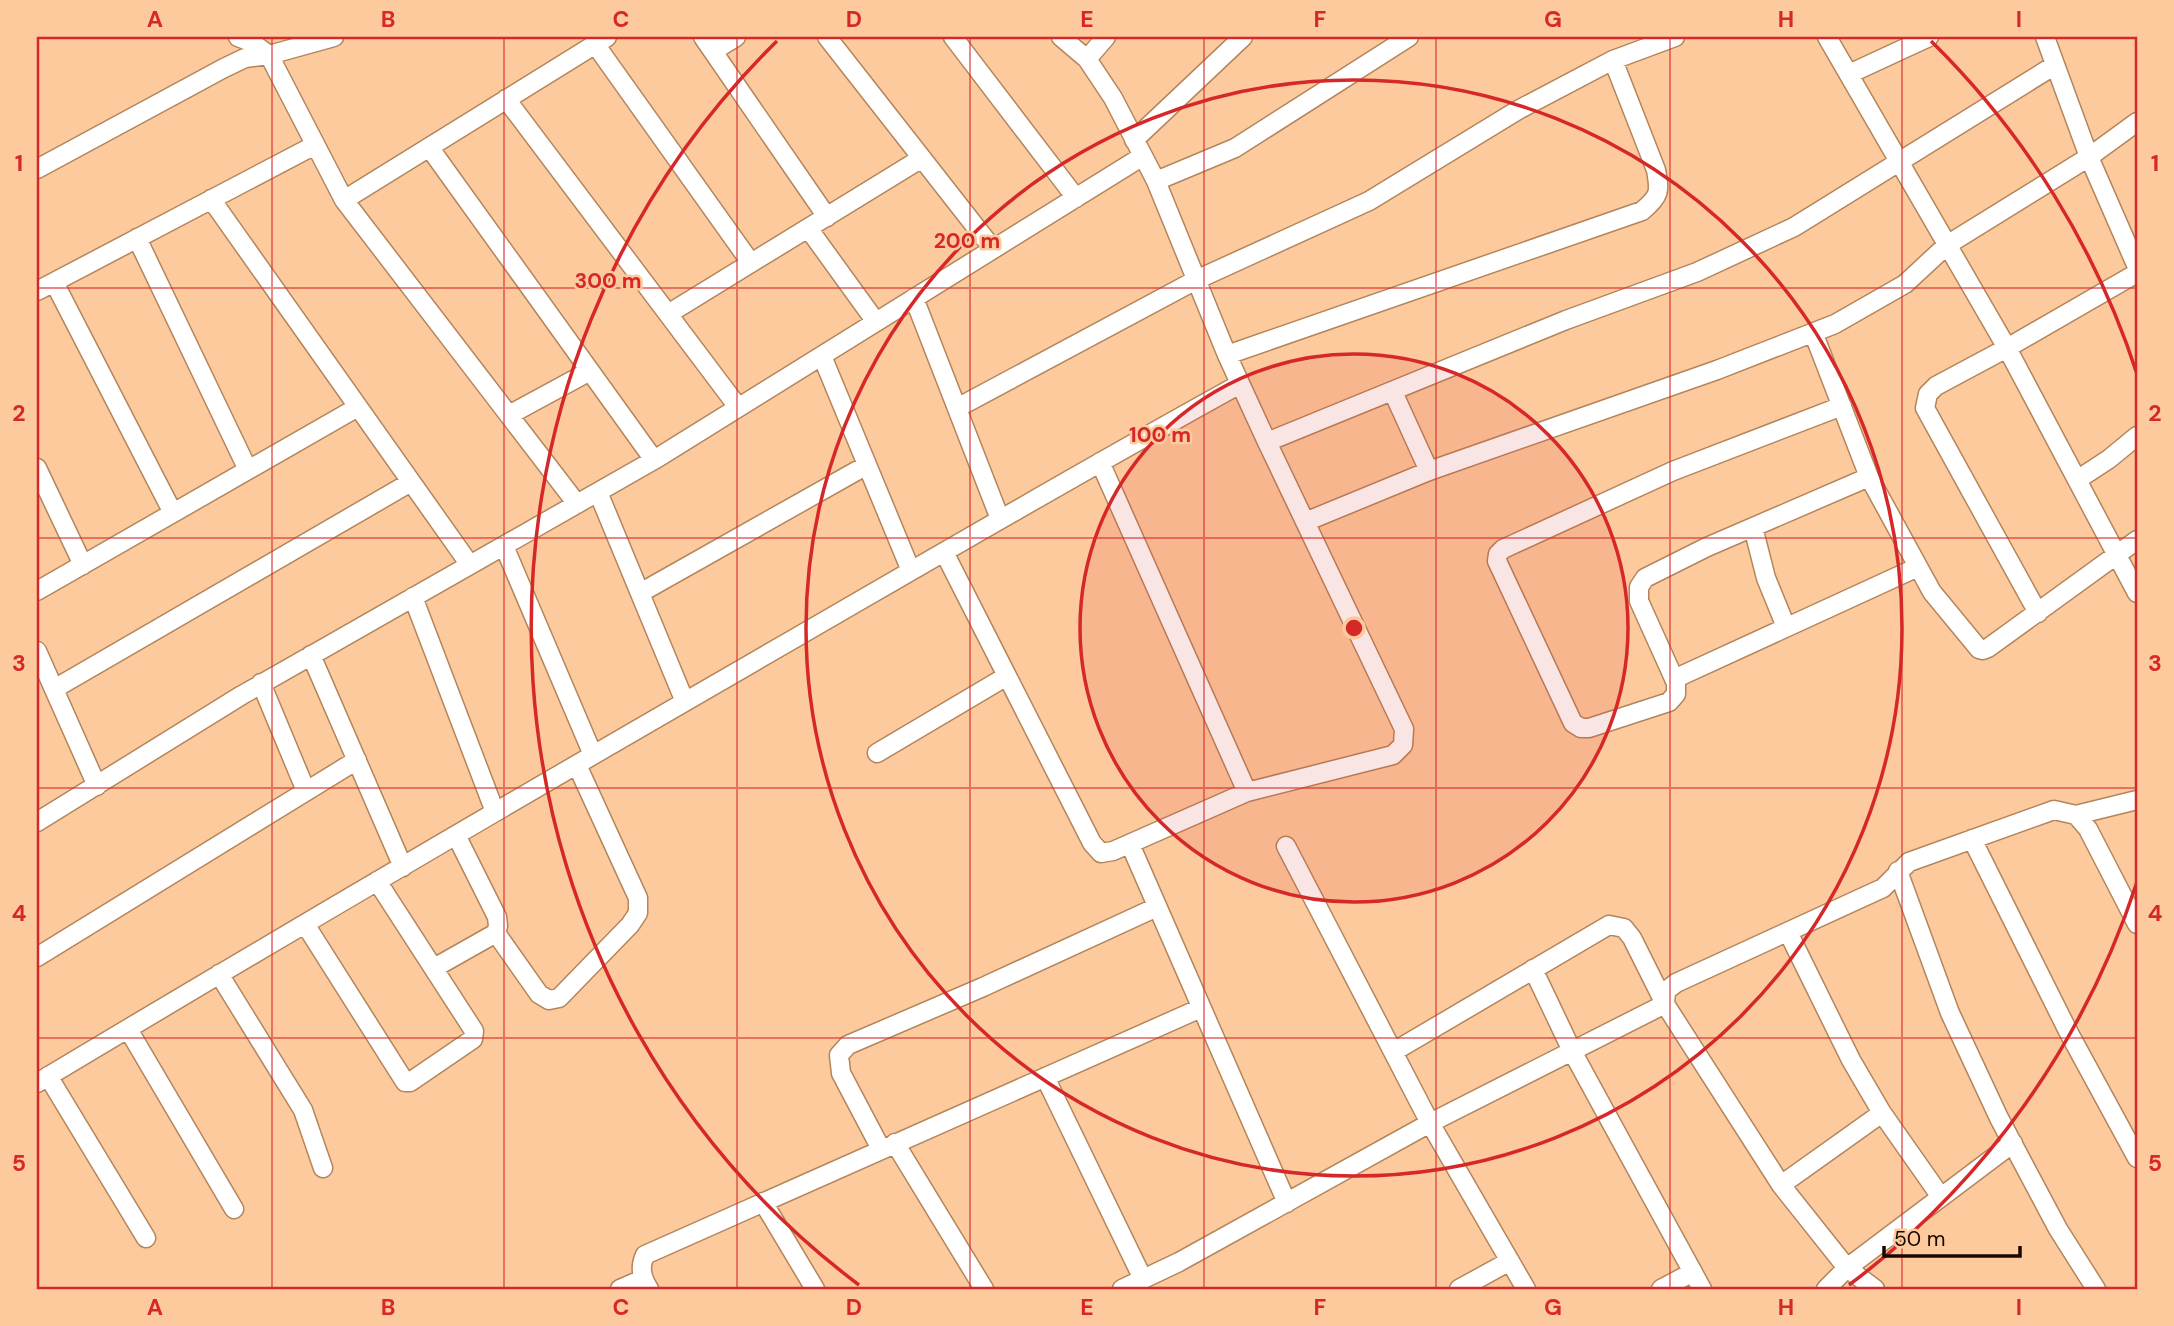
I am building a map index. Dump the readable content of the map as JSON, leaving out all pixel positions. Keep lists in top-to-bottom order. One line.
{"scale_bar":"50 m","grid":{"columns":["A","B","C","D","E","F","G","H","I"],"rows":["1","2","3","4","5"]},"rings":["200 m","300 m","100 m"]}
